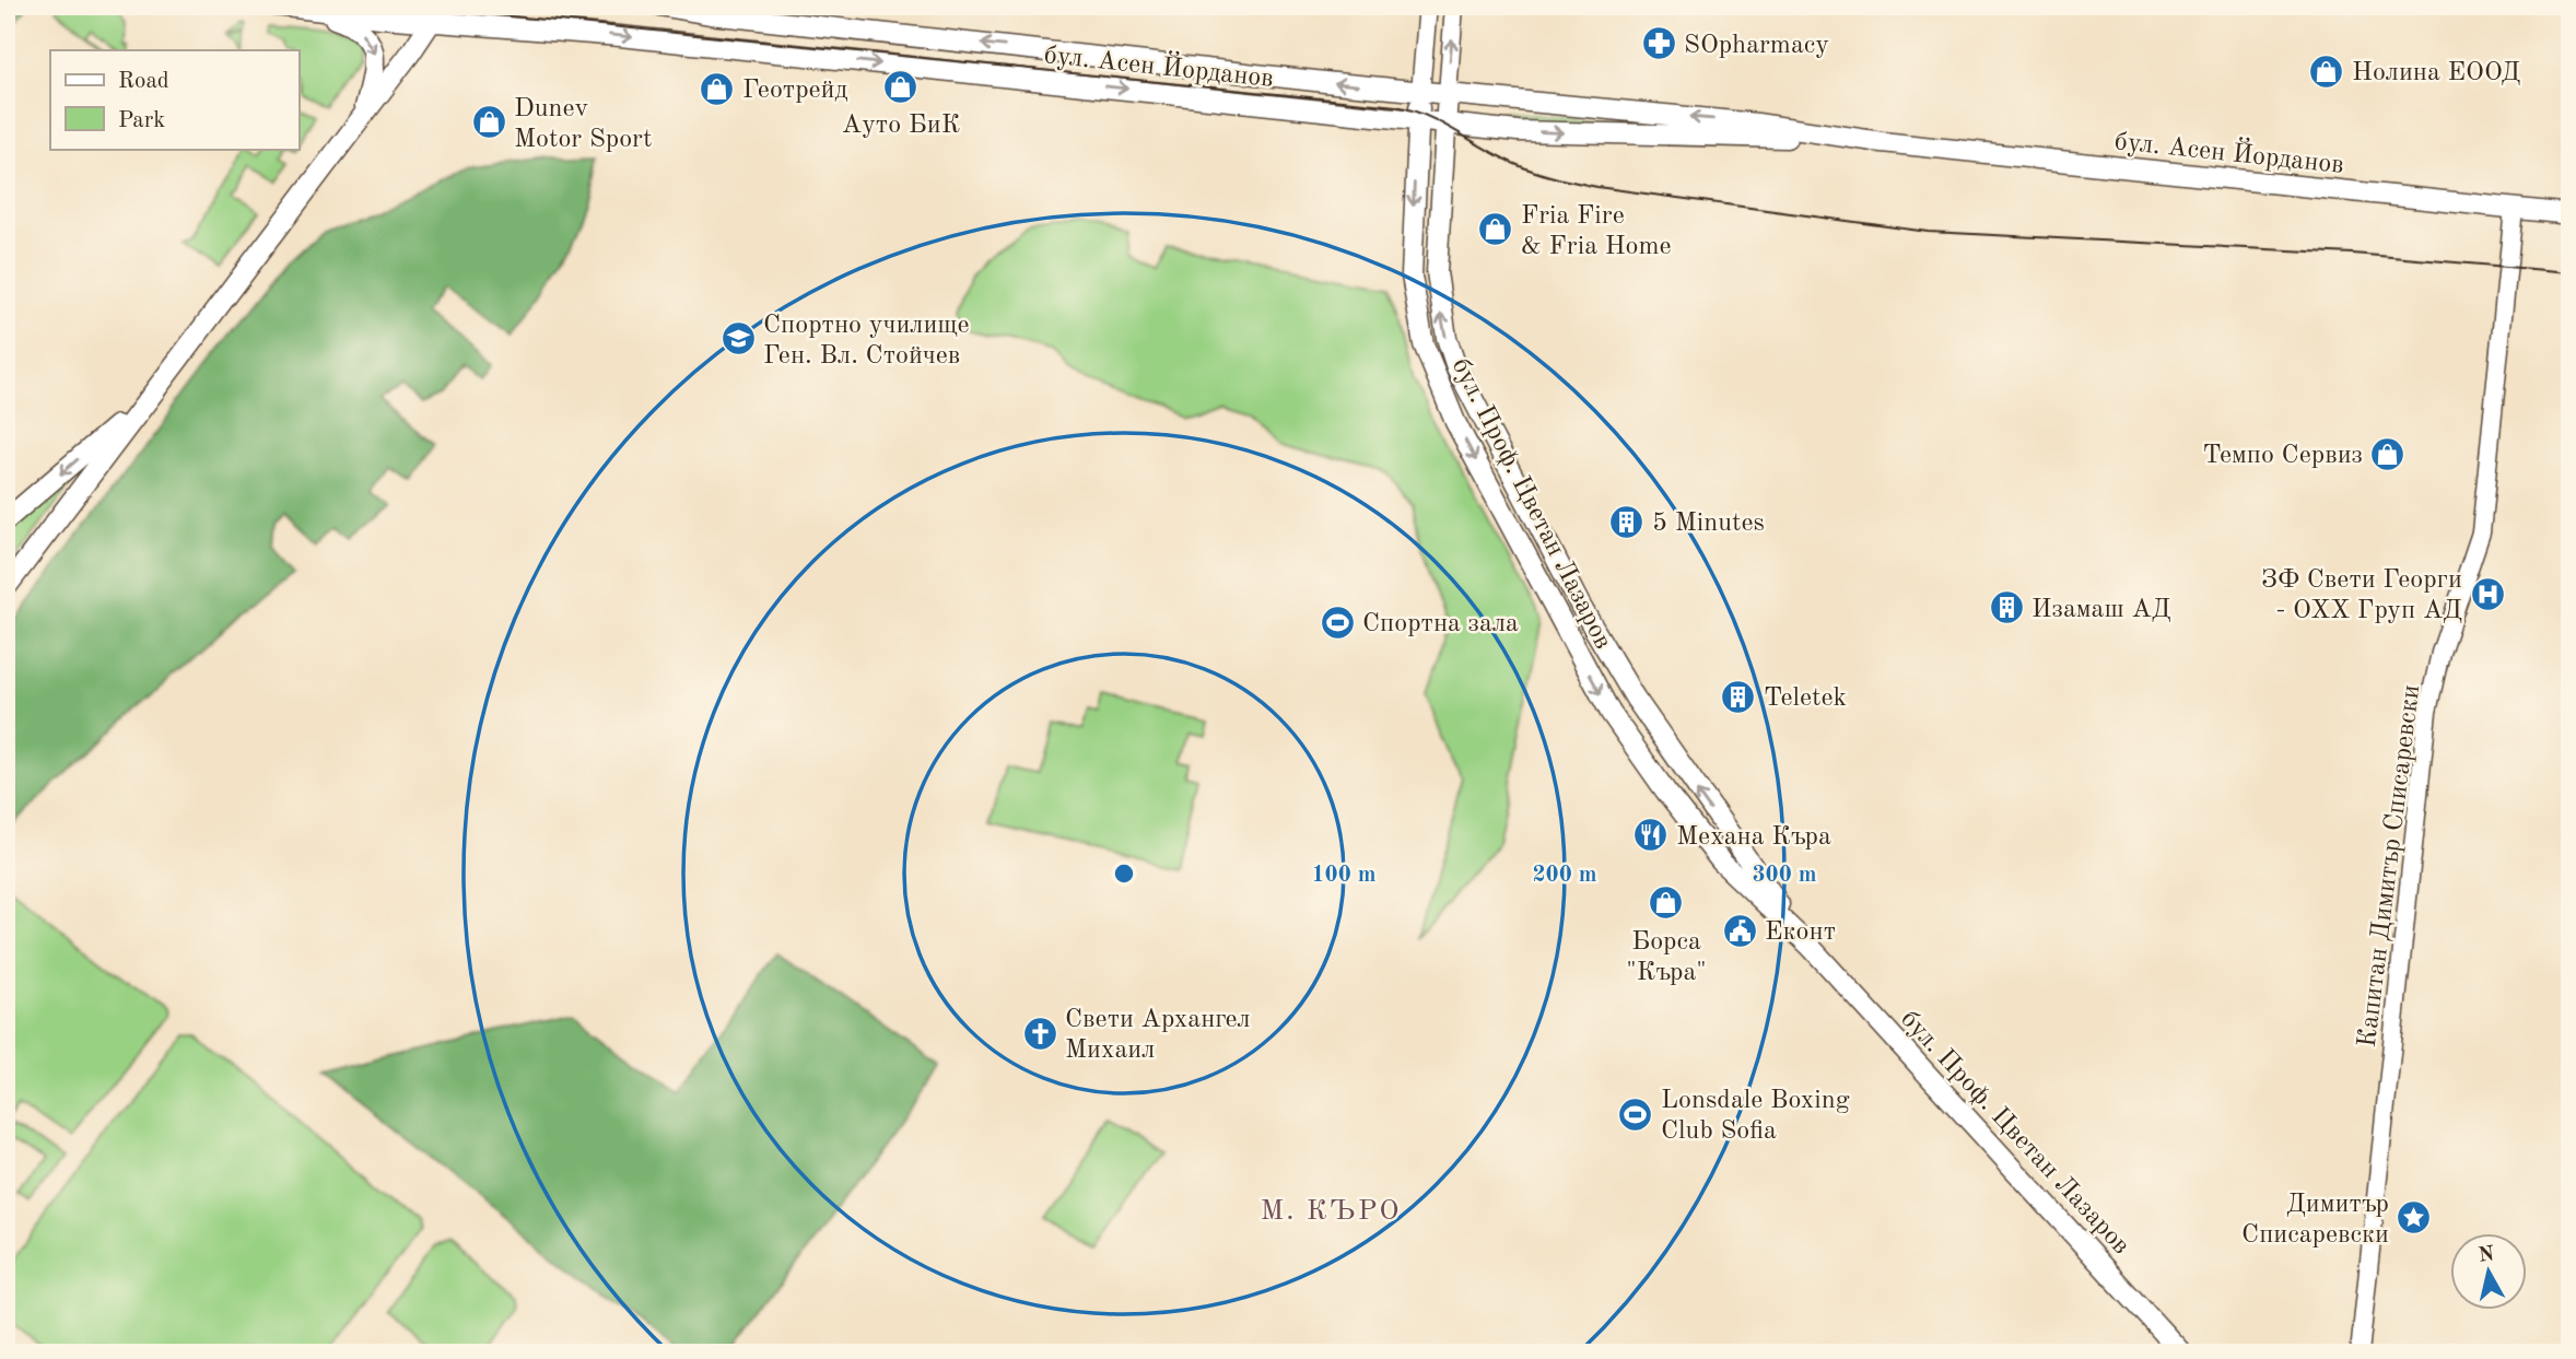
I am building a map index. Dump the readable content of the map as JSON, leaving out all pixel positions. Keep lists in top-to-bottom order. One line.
{"streets":{"main road":["бул. Асен Йорданов","бул. Проф. Цветан Лазаров"],"street":["Капитан Димитър Списаревски"]},"crossings":[["бул. Асен Йорданов","бул. Проф. Цветан Лазаров"],["бул. Асен Йорданов","Капитан Димитър Списаревски"]],"districts":["М. КЪРО"],"places":{"pharmacy":["SOpharmacy"],"shop":["Нолина ЕООД","Ауто БиК","Геотрейд","Dunev Motor Sport","Fria Fire & Fria Home","Темпо Сервиз","Борса \"Къра\""],"school or university":["Спортно училище Ген. Вл. Стойчев"],"building":["5 Minutes","Изамаш АД","Teletek"],"hospital":["ЗФ Свети Георги - ОХХ Груп АД"],"sports":["Спортна зала","Lonsdale Boxing Club Sofia"],"restaurant":["Механа Къра"],"public building":["Еконт"],"church":["Свети Архангел Михаил"],"place":["Димитър Списаревски"]},"legend":["Road","Park"],"north":"top","rings":["100 m","200 m","300 m"]}
